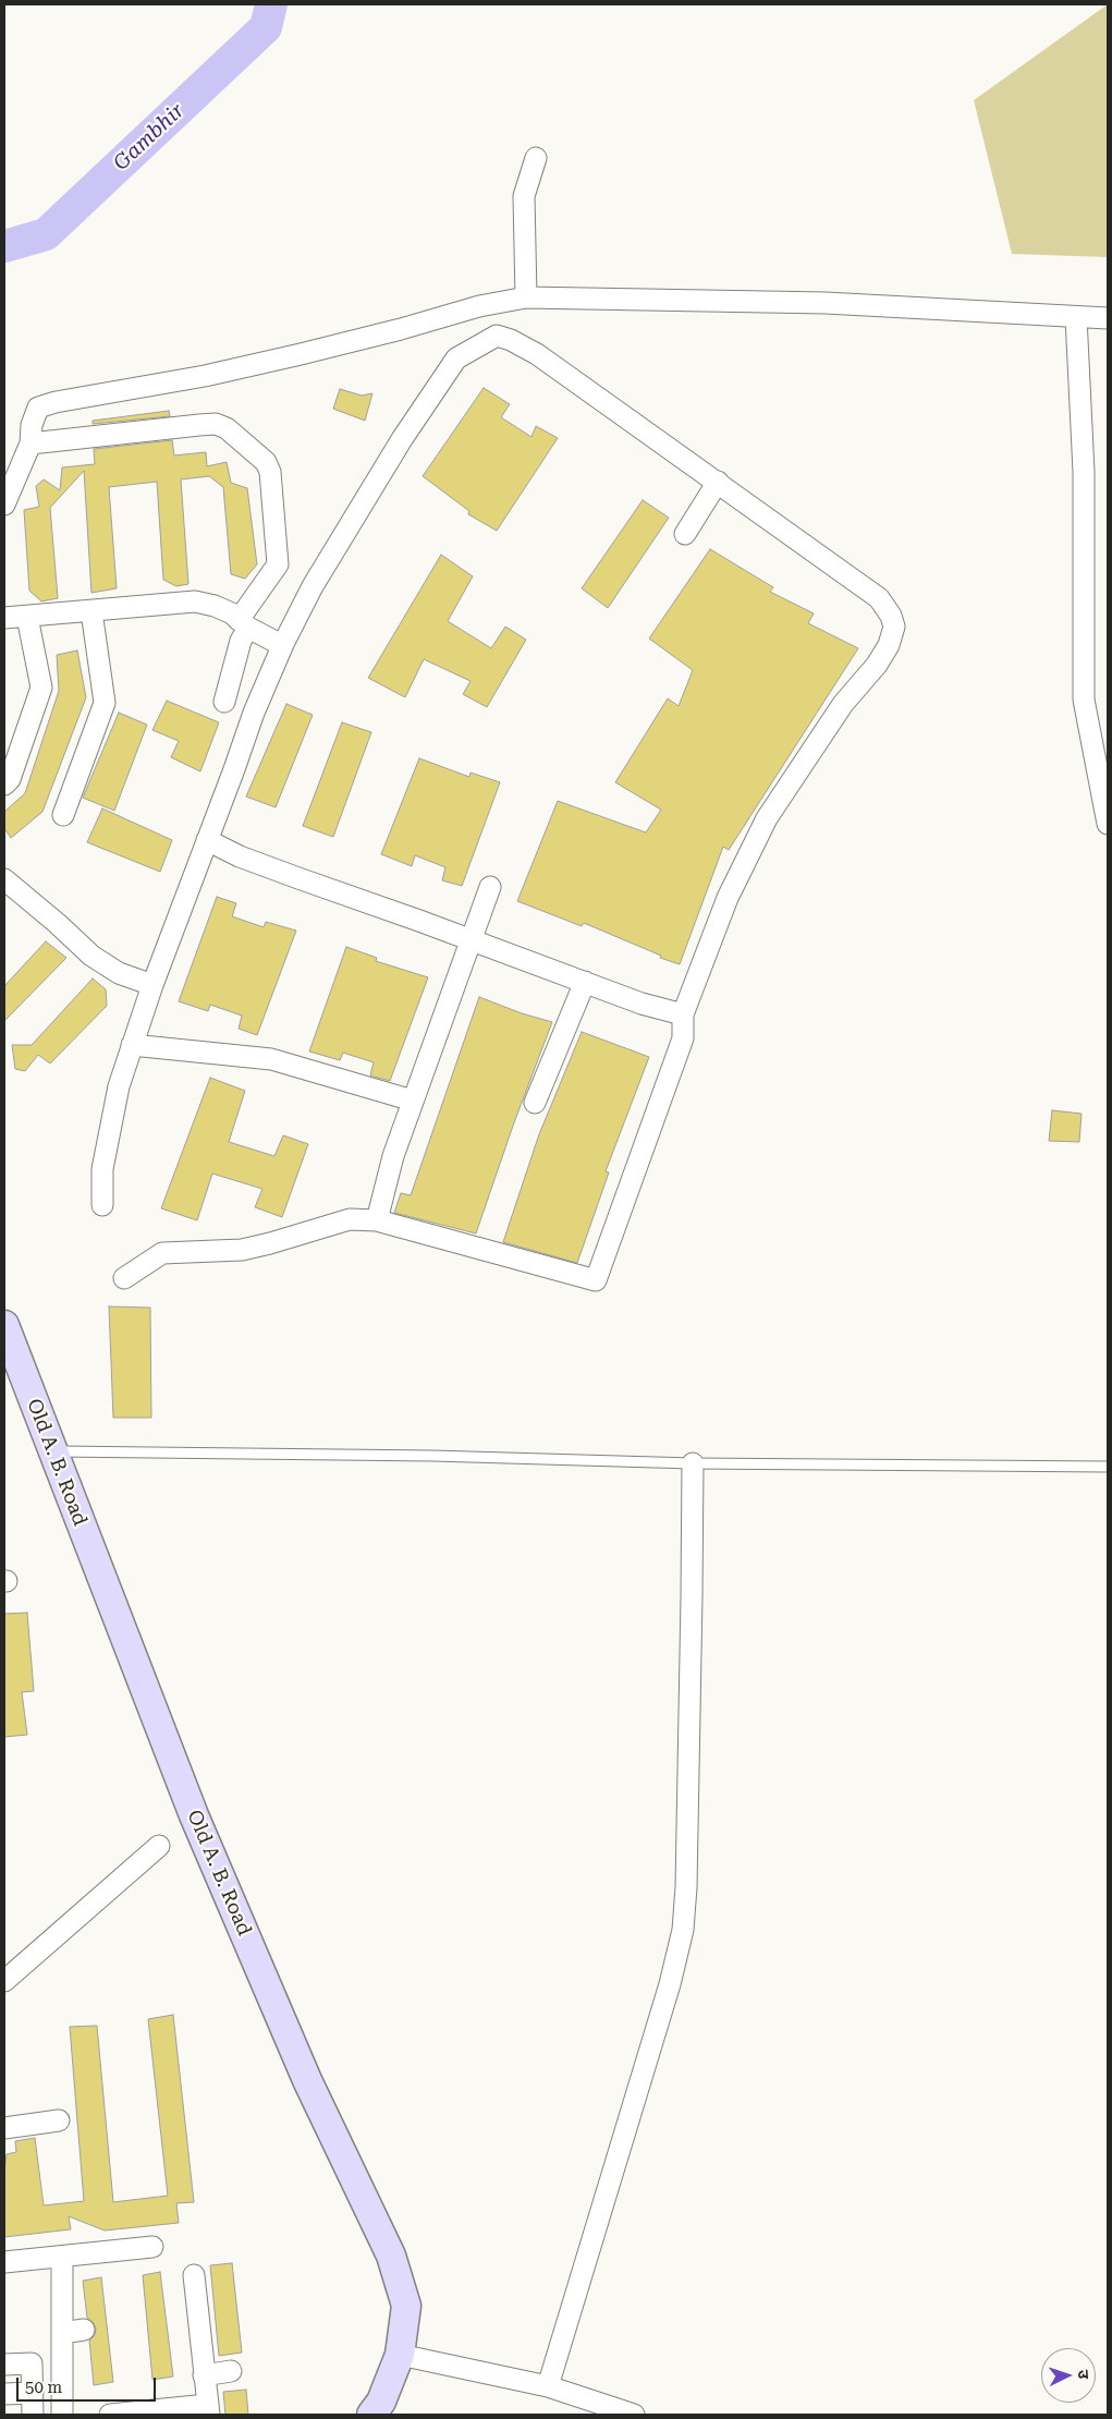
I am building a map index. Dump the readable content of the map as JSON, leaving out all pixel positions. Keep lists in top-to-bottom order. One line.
{"streets":{"street":["Old A. B. Road"]},"water":["Gambhir"],"scale_bar":"50 m","north":"right"}
